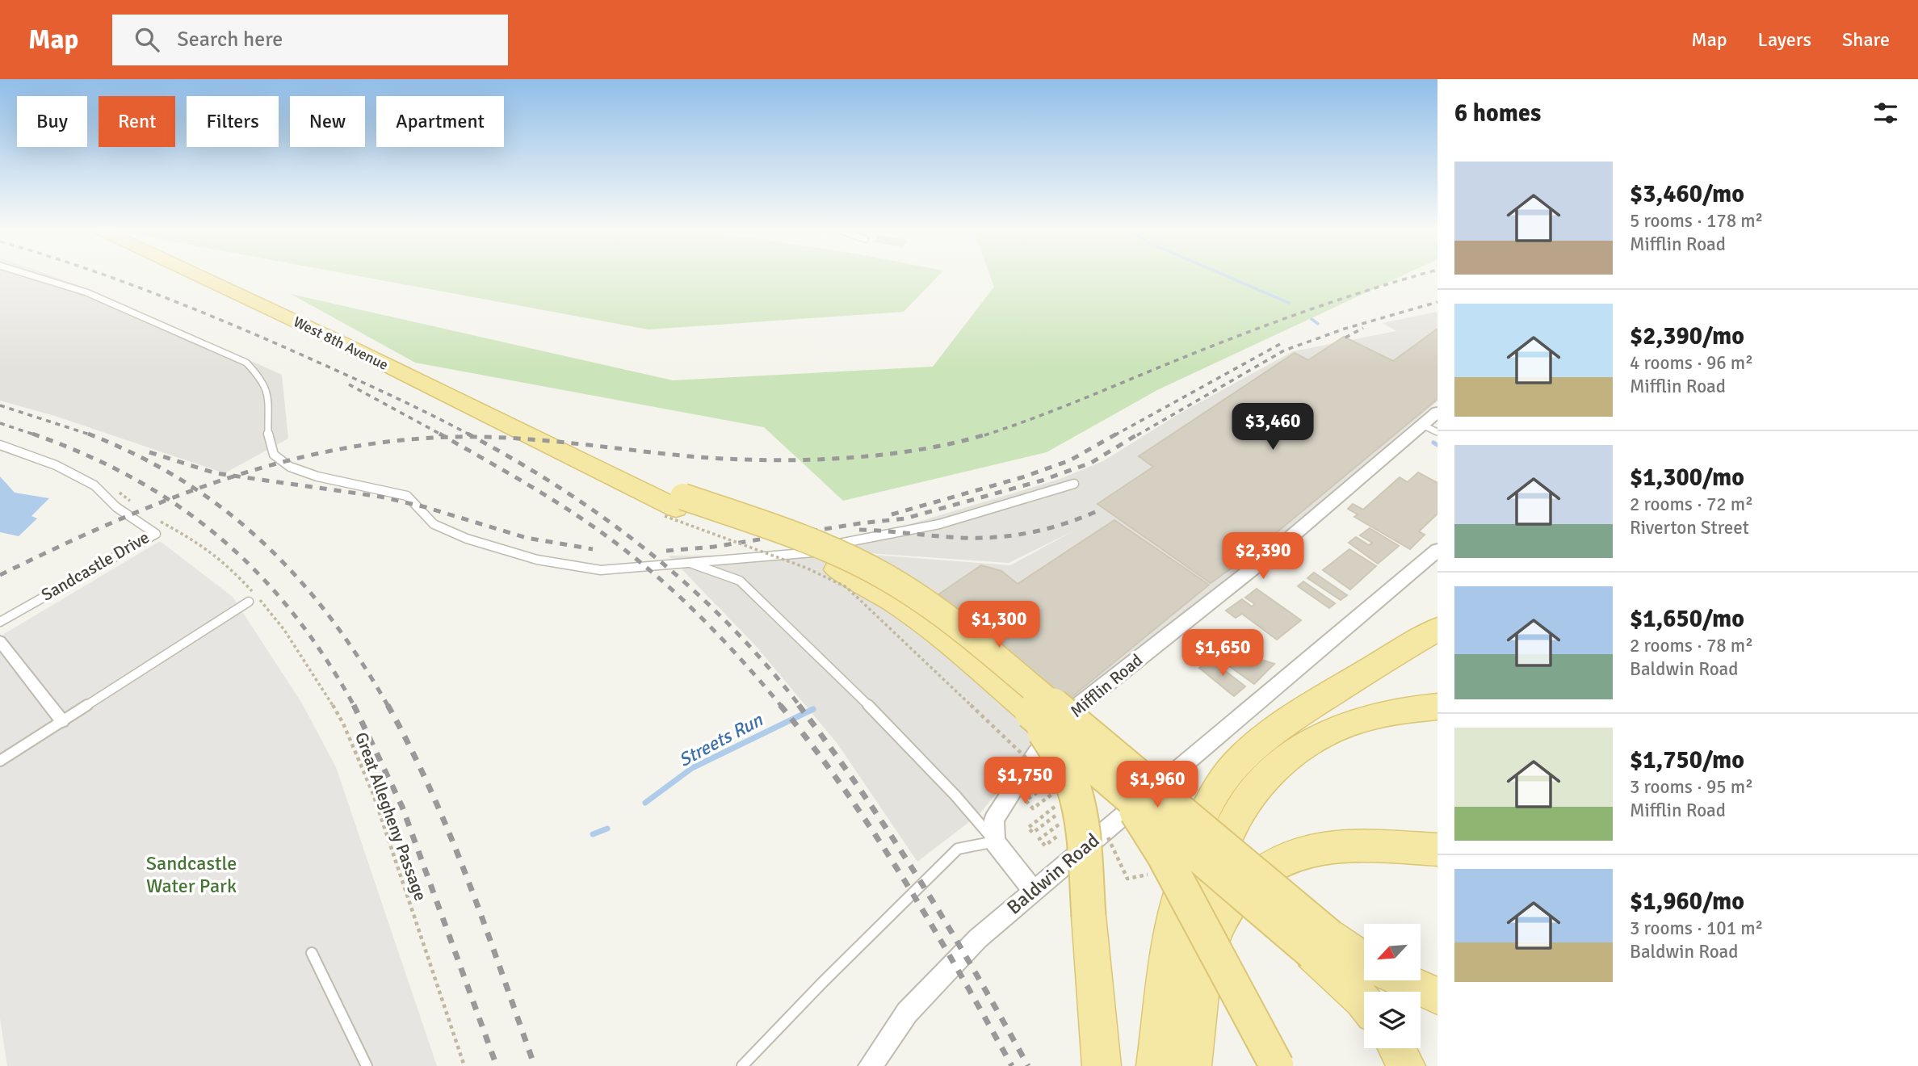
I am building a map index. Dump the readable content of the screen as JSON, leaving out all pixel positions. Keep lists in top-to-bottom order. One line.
{"streets":{"main road":["West 8th Avenue"],"street":["Mifflin Road","Baldwin Road"],"lane":["Sandcastle Drive"],"path":["Great Allegheny Passage"]},"water":["Streets Run"],"parks":["Sandcastle Water Park"],"north":"bottom left","page":{"header":"Map","search":"Search here","nav":["Map","Layers","Share"],"heading":"6 homes","chip":["Buy","Rent","Filters","New","Apartment"],"list":[{"name":"$3,460/mo","note":"5 rooms · 178 m² · Mifflin Road"},{"name":"$2,390/mo","note":"4 rooms · 96 m² · Mifflin Road"},{"name":"$1,300/mo","note":"2 rooms · 72 m² · Riverton Street"},{"name":"$1,650/mo","note":"2 rooms · 78 m² · Baldwin Road"},{"name":"$1,750/mo","note":"3 rooms · 95 m² · Mifflin Road"},{"name":"$1,960/mo","note":"3 rooms · 101 m² · Baldwin Road"}],"price":["$3,460","$2,390","$1,300","$1,650","$1,750","$1,960"]}}
